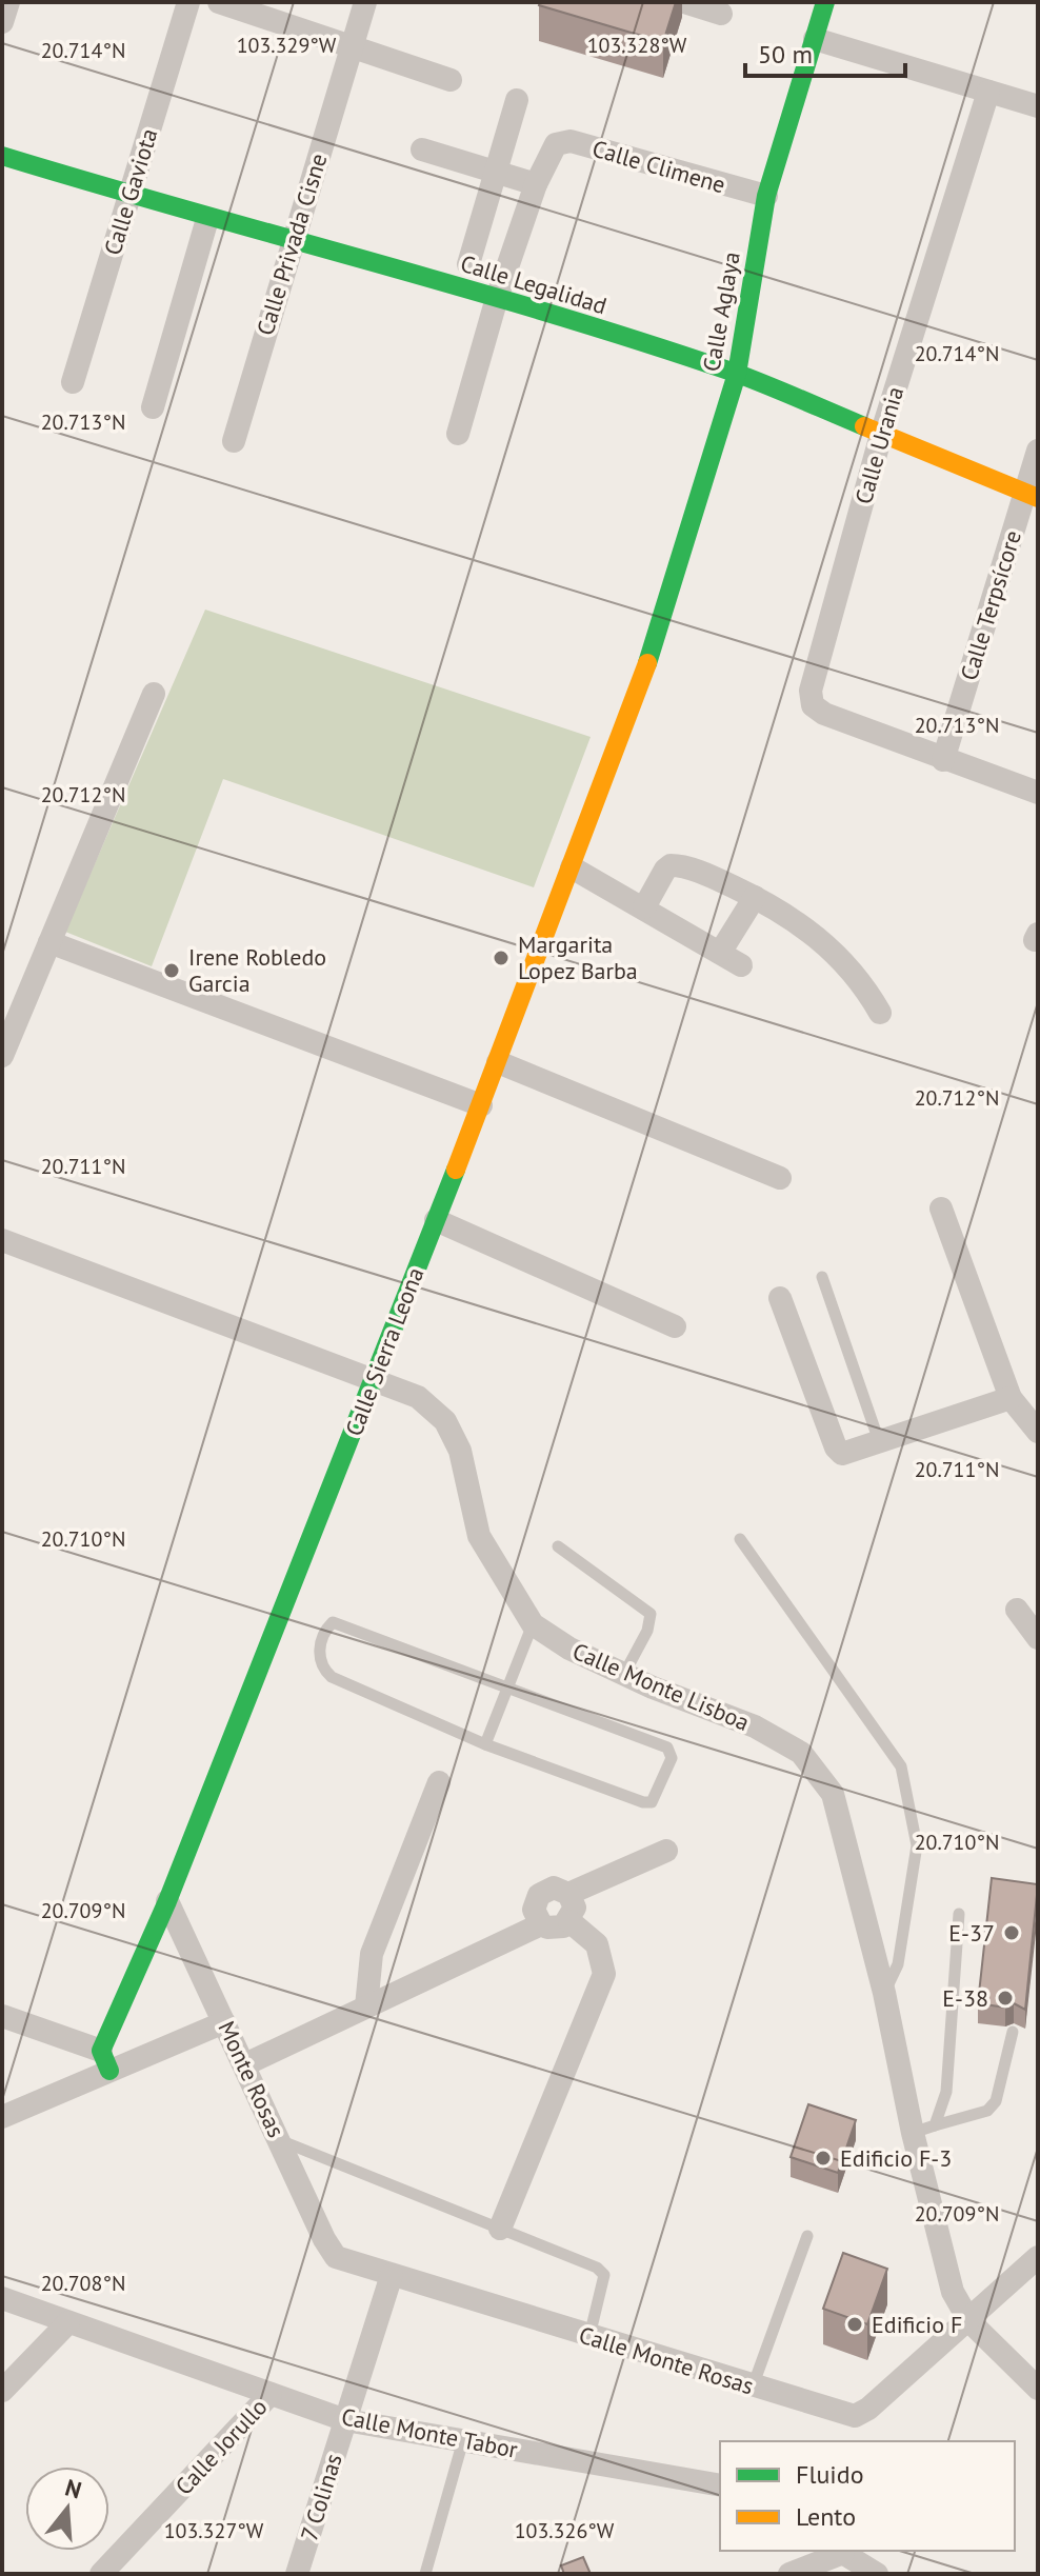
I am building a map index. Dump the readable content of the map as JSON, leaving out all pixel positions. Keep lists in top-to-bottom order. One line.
{"streets":{"street":["Calle Climene","Calle Gaviota","Calle Privada Cisne","Calle Legalidad","Calle Aglaya","Calle Urania","Calle Terpsícore","Calle Sierra Leona","Calle Monte Lisboa","Monte Rosas","Calle Monte Rosas","Calle Monte Tabor","Calle Jorullo","7 Colinas"]},"crossings":[["Calle Climene","Calle Legalidad"],["Calle Climene","Calle Aglaya"],["Calle Gaviota","Calle Legalidad"],["Calle Privada Cisne","Calle Legalidad"],["Calle Legalidad","Calle Aglaya"],["Calle Legalidad","Calle Urania"],["Calle Legalidad","Calle Terpsícore"],["Calle Aglaya","Calle Sierra Leona"],["Calle Urania","Calle Terpsícore"],["Calle Sierra Leona","Calle Monte Lisboa"],["Calle Sierra Leona","Monte Rosas"],["Calle Monte Lisboa","Calle Monte Rosas"],["Monte Rosas","Calle Monte Rosas"],["Calle Monte Rosas","7 Colinas"],["Calle Monte Tabor","Calle Jorullo"],["Calle Monte Tabor","7 Colinas"]],"places":["Margarita Lopez Barba","Irene Robledo Garcia","E-37","E-38","Edificio F-3","Edificio F"],"legend":["Fluido","Lento"],"scale_bar":"50 m","north":"top","coordinates":["103.329°W","103.328°W","20.714°N","20.713°N","20.712°N","20.711°N","20.710°N","20.709°N","20.708°N","103.327°W","103.326°W"]}
